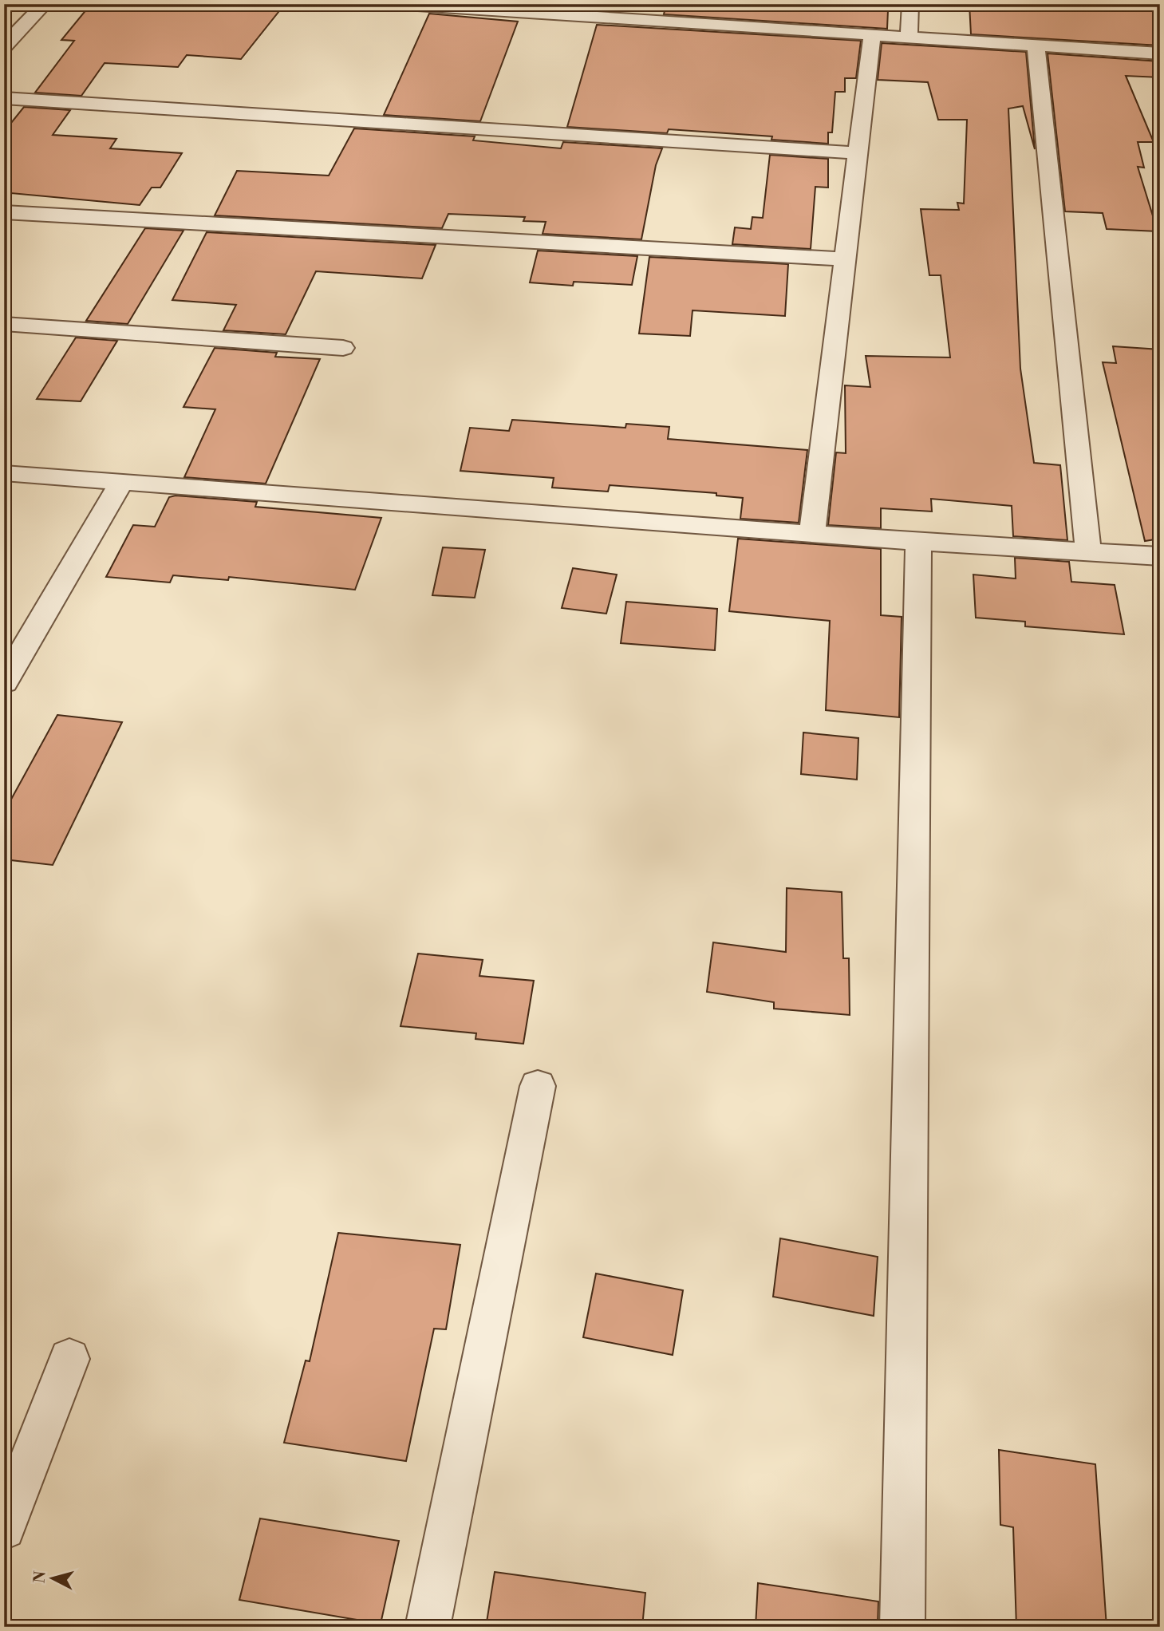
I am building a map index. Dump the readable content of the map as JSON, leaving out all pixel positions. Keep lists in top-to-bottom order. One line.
{"north":"left"}
